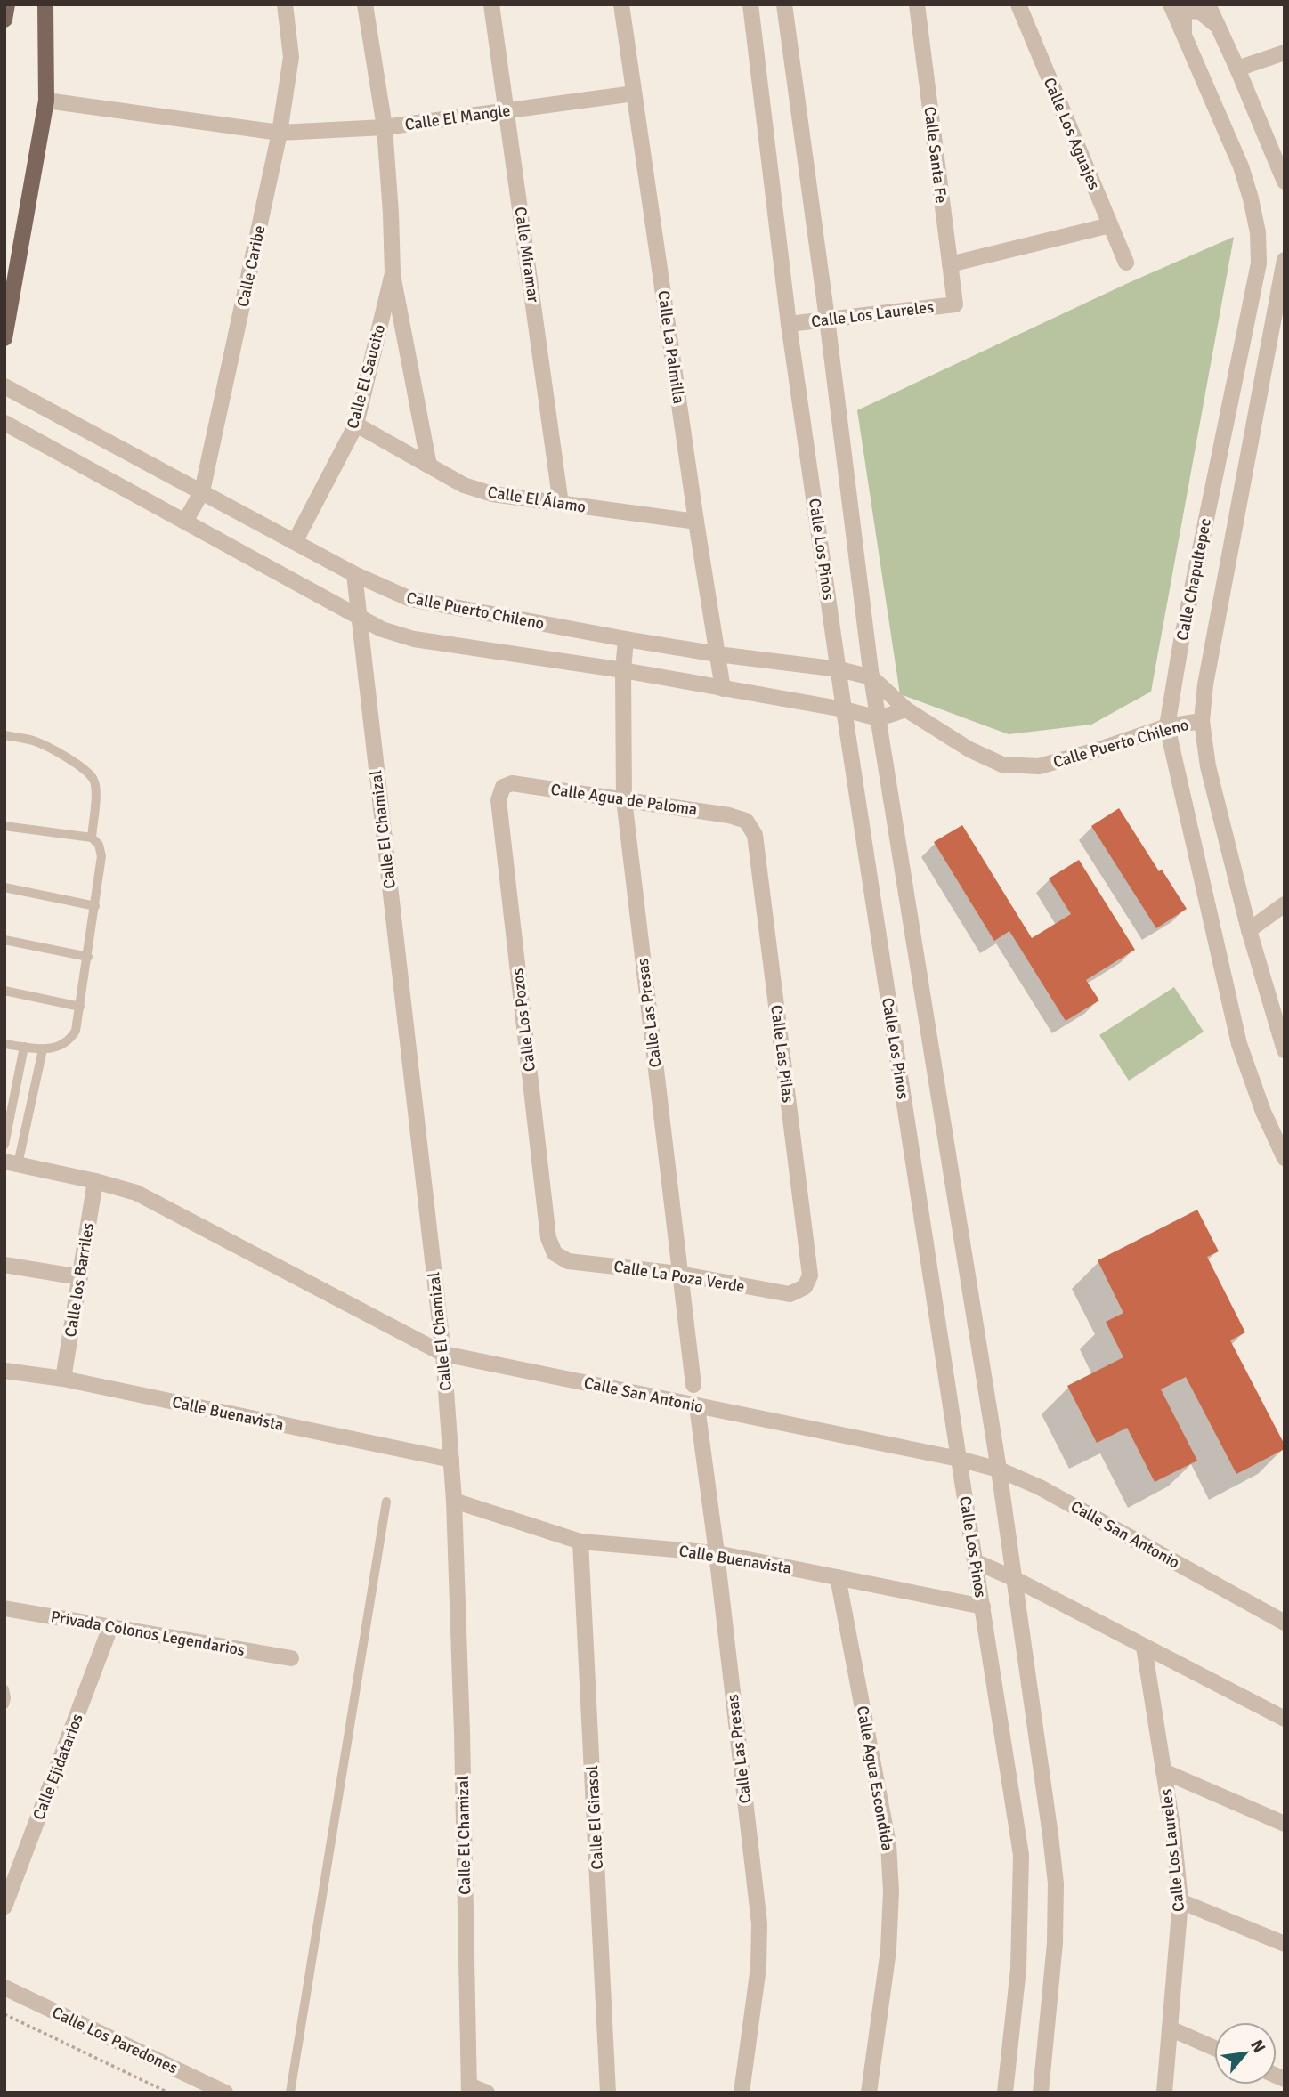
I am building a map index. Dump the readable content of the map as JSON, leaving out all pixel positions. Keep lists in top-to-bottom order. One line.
{"streets":{"street":["Calle El Mangle","Calle Los Aguajes","Calle Santa Fe","Calle Miramar","Calle Caribe","Calle Los Laureles","Calle La Palmilla","Calle El Saucito","Calle El Álamo","Calle Los Pinos","Calle Chapultepec","Calle Puerto Chileno","Calle Agua de Paloma","Calle El Chamizal","Calle Las Presas","Calle Los Pozos","Calle Las Pilas","Calle La Poza Verde","Calle los Barriles","Calle San Antonio","Calle Buenavista","Privada Colonos Legendarios","Calle Ejidatarios","Calle Agua Escondida","Calle El Girasol","Calle Los Paredones"]},"crossings":[["Calle El Mangle","Calle Miramar"],["Calle El Mangle","Calle Caribe"],["Calle El Mangle","Calle La Palmilla"],["Calle El Mangle","Calle El Saucito"],["Calle Santa Fe","Calle Los Laureles"],["Calle Miramar","Calle El Álamo"],["Calle Caribe","Calle Puerto Chileno"],["Calle Los Laureles","Calle Los Pinos"],["Calle La Palmilla","Calle El Álamo"],["Calle La Palmilla","Calle Puerto Chileno"],["Calle El Saucito","Calle El Álamo"],["Calle El Saucito","Calle Puerto Chileno"],["Calle Los Pinos","Calle Puerto Chileno"],["Calle Los Pinos","Calle San Antonio"],["Calle Los Pinos","Calle Buenavista"],["Calle Chapultepec","Calle Puerto Chileno"],["Calle Puerto Chileno","Calle El Chamizal"],["Calle Puerto Chileno","Calle Las Presas"],["Calle Agua de Paloma","Calle Las Presas"],["Calle Agua de Paloma","Calle Los Pozos"],["Calle Agua de Paloma","Calle Las Pilas"],["Calle El Chamizal","Calle San Antonio"],["Calle El Chamizal","Calle Buenavista"],["Calle Las Presas","Calle La Poza Verde"],["Calle Las Presas","Calle San Antonio"],["Calle Las Presas","Calle Buenavista"],["Calle Los Pozos","Calle La Poza Verde"],["Calle Las Pilas","Calle La Poza Verde"],["Calle los Barriles","Calle San Antonio"],["Calle los Barriles","Calle Buenavista"],["Calle Buenavista","Calle Agua Escondida"],["Calle Buenavista","Calle El Girasol"],["Privada Colonos Legendarios","Calle Ejidatarios"]],"north":"top right"}
